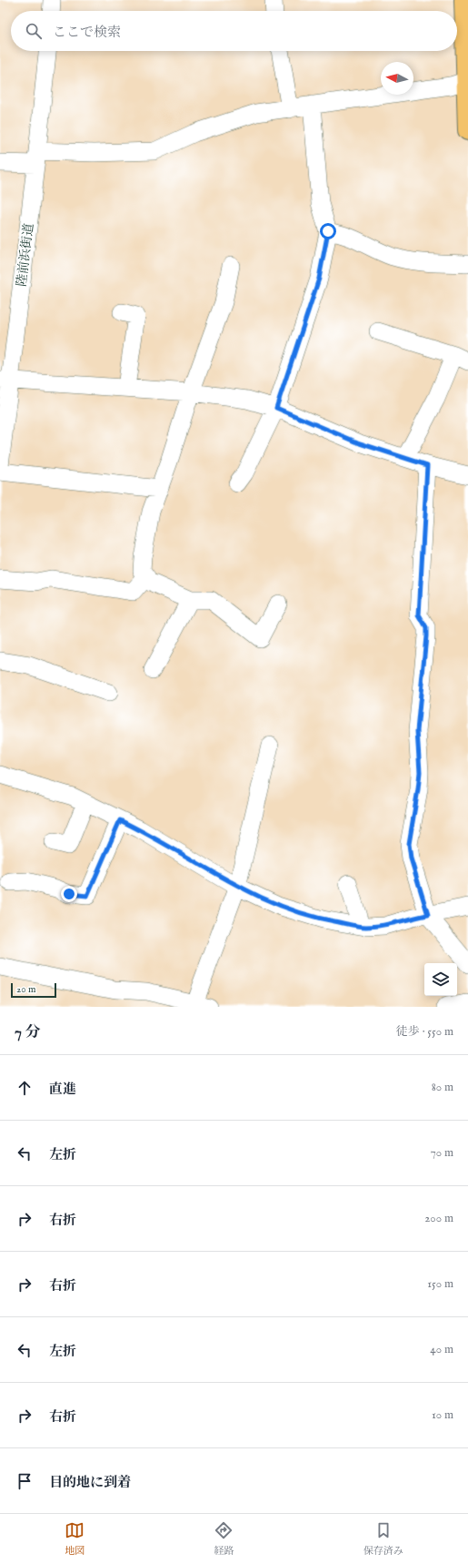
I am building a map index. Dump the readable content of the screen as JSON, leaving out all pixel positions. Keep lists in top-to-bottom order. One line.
{"streets":{"street":["陸前浜街道"]},"scale_bar":"20 m","north":"left","page":{"search":"ここで検索","scale":"20 m","heading":["7 分","徒歩 · 550 m"],"list":[["直進","80 m"],["左折","70 m"],["右折","200 m"],["右折","150 m"],["左折","40 m"],["右折","10 m"],"目的地に到着"],"nav":["地図","経路","保存済み"]}}
